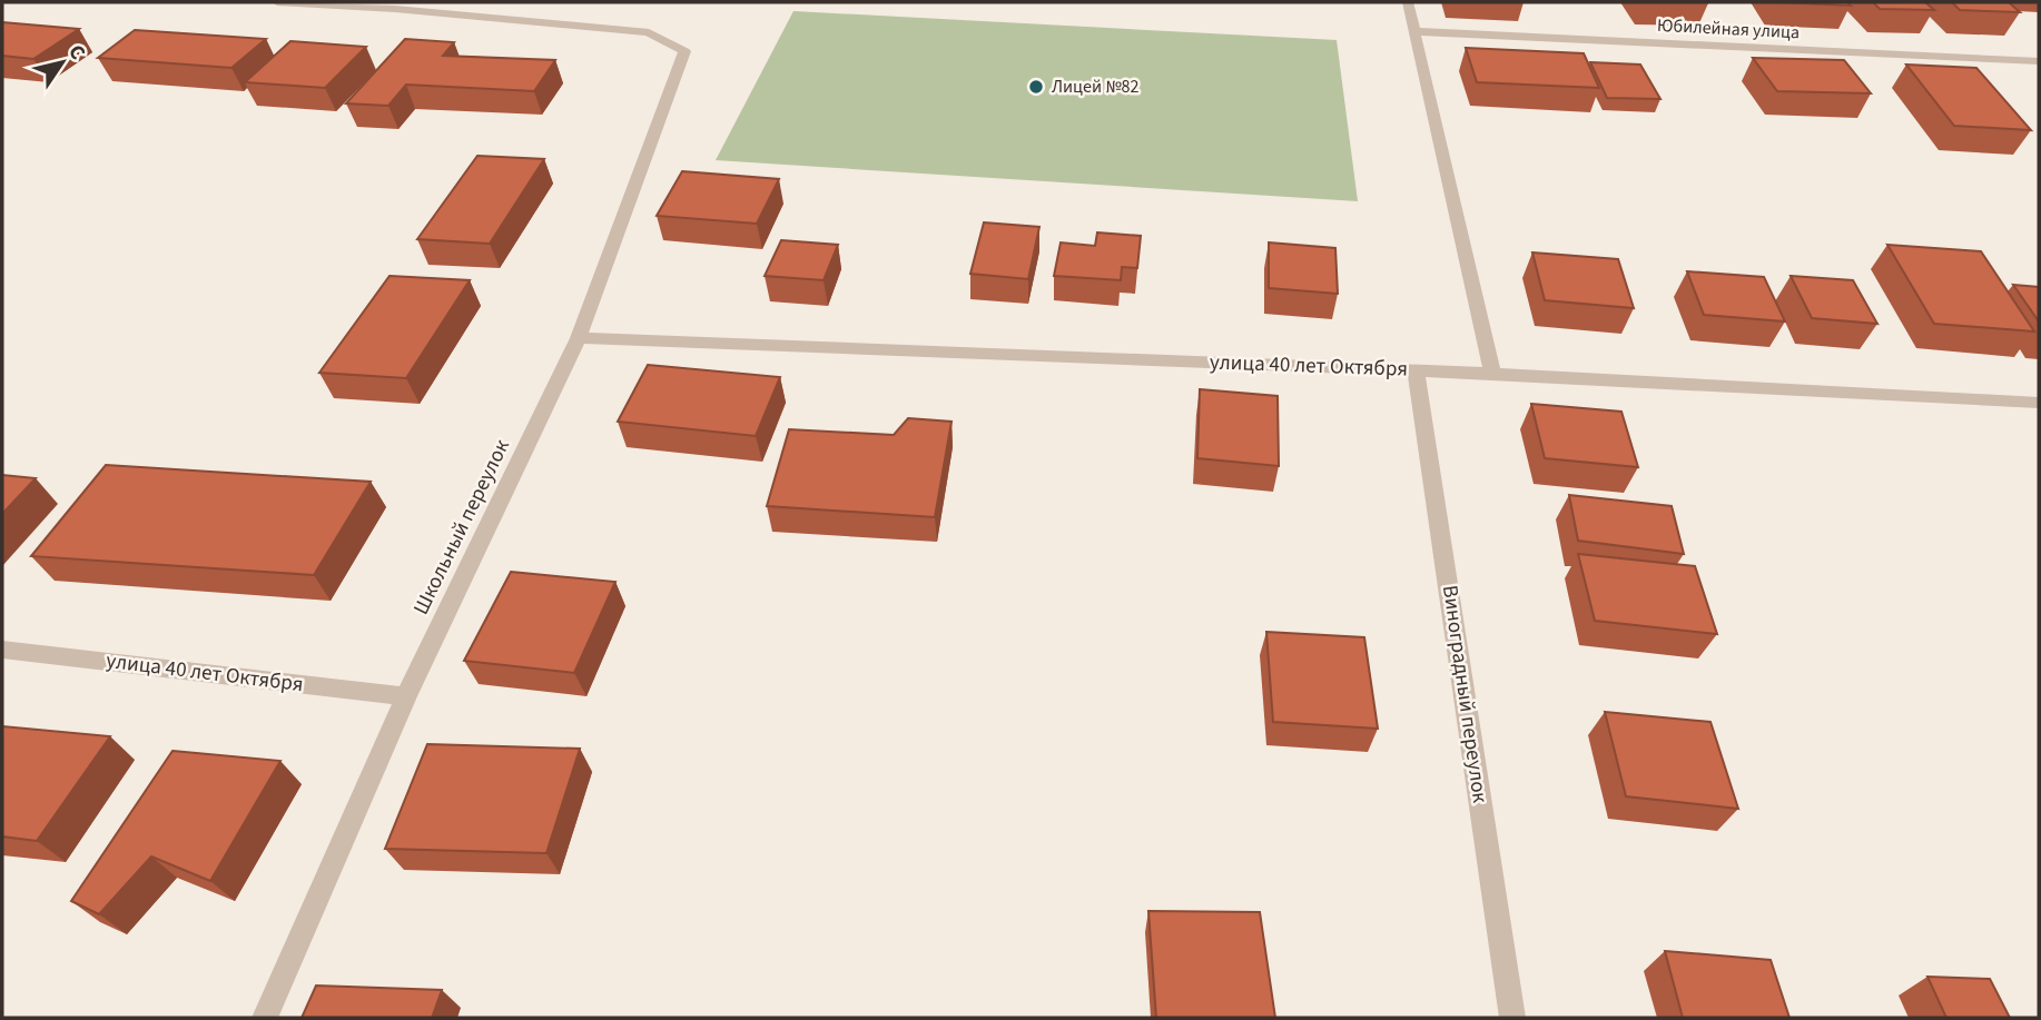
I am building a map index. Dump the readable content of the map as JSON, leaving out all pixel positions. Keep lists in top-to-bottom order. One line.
{"streets":{"street":["Юбилейная улица","улица 40 лет Октября","Школьный переулок","Виноградный переулок"]},"crossings":[["улица 40 лет Октября","Школьный переулок"],["улица 40 лет Октября","Виноградный переулок"]],"places":["Лицей №82"],"north":"top right"}
